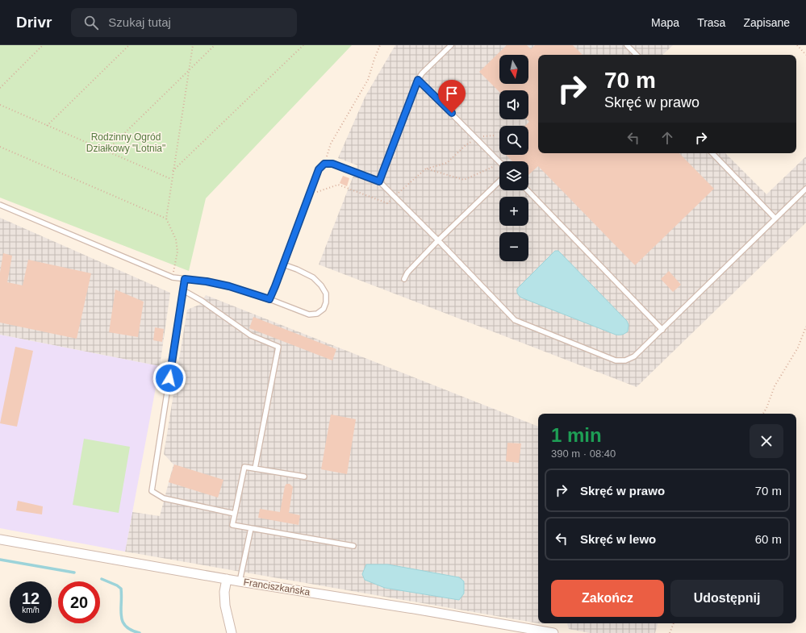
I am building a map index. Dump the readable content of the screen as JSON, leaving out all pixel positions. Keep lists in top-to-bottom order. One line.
{"streets":{"street":["Franciszkańska"]},"parks":["Rodzinny Ogród Działkowy \"Lotnia\""],"north":"bottom","page":{"header":"Drivr","search":"Szukaj tutaj","nav":["Mapa","Trasa","Zapisane"],"map_buttons":["+","−"],"turn":["70 m","Skręć w prawo"],"heading":["1 min","390 m · 08:40"],"list":[{"name":"Skręć w prawo","value":"70 m"},{"name":"Skręć w lewo","value":"60 m"}],"buttons":["Zakończ","Udostępnij"],"speed":"12 km/h","limit":"20"}}
